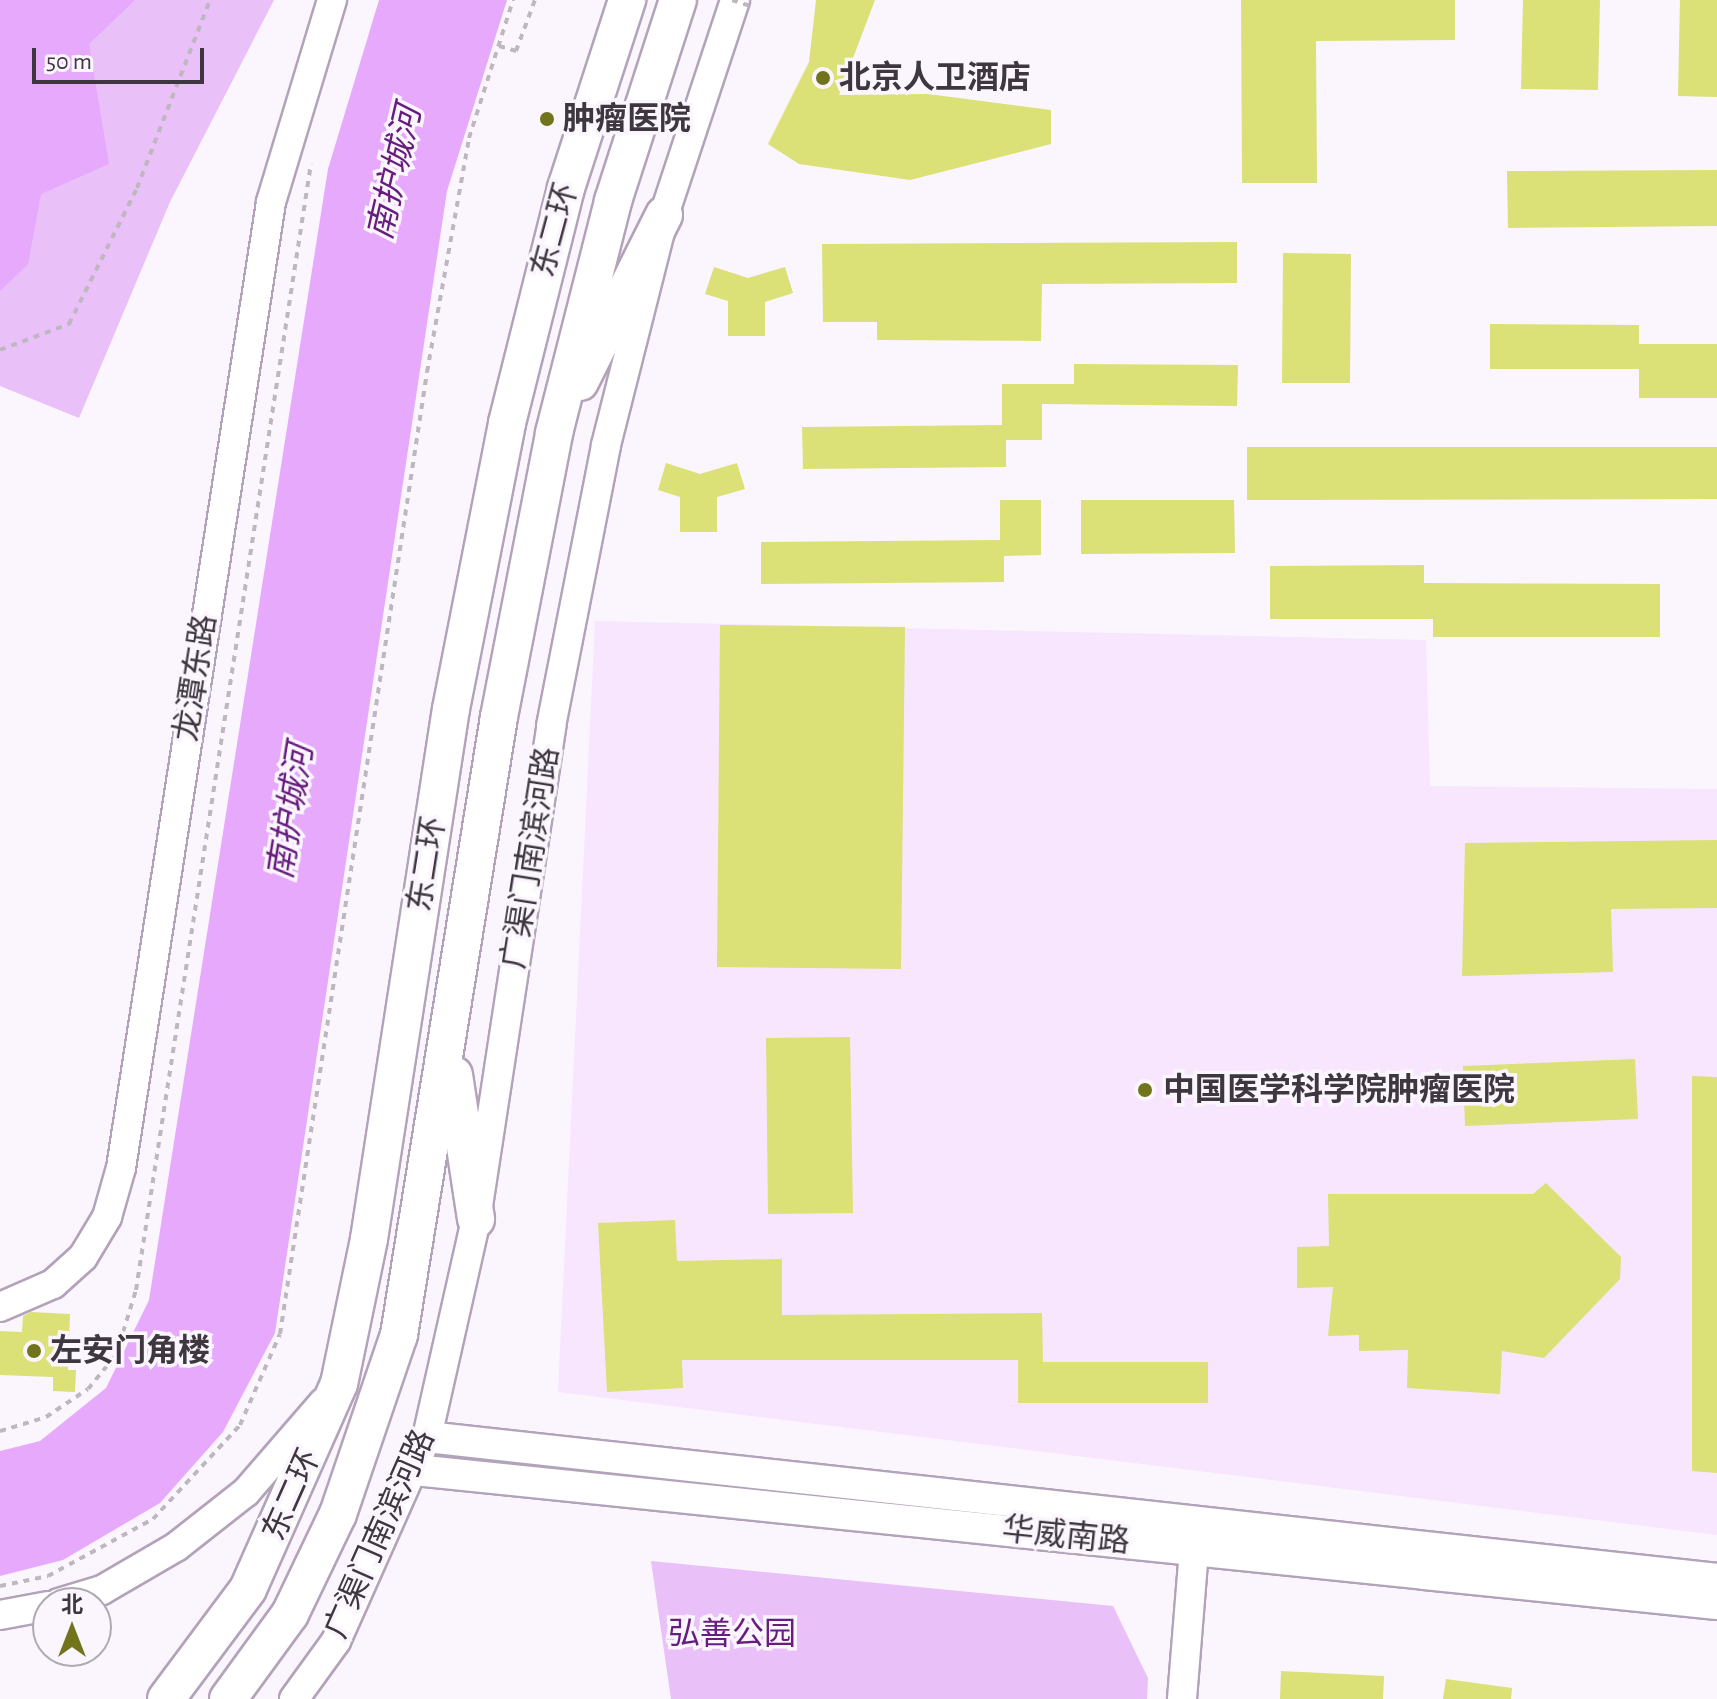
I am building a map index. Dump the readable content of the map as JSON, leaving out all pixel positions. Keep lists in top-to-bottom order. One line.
{"streets":{"highway":["东二环"],"main road":["华威南路"],"street":["龙潭东路","广渠门南滨河路"]},"crossings":[["广渠门南滨河路","华威南路"]],"water":["南护城河"],"parks":["弘善公园"],"places":["北京人卫酒店","肿瘤医院","中国医学科学院肿瘤医院","左安门角楼"],"scale_bar":"50 m","north":"top"}
